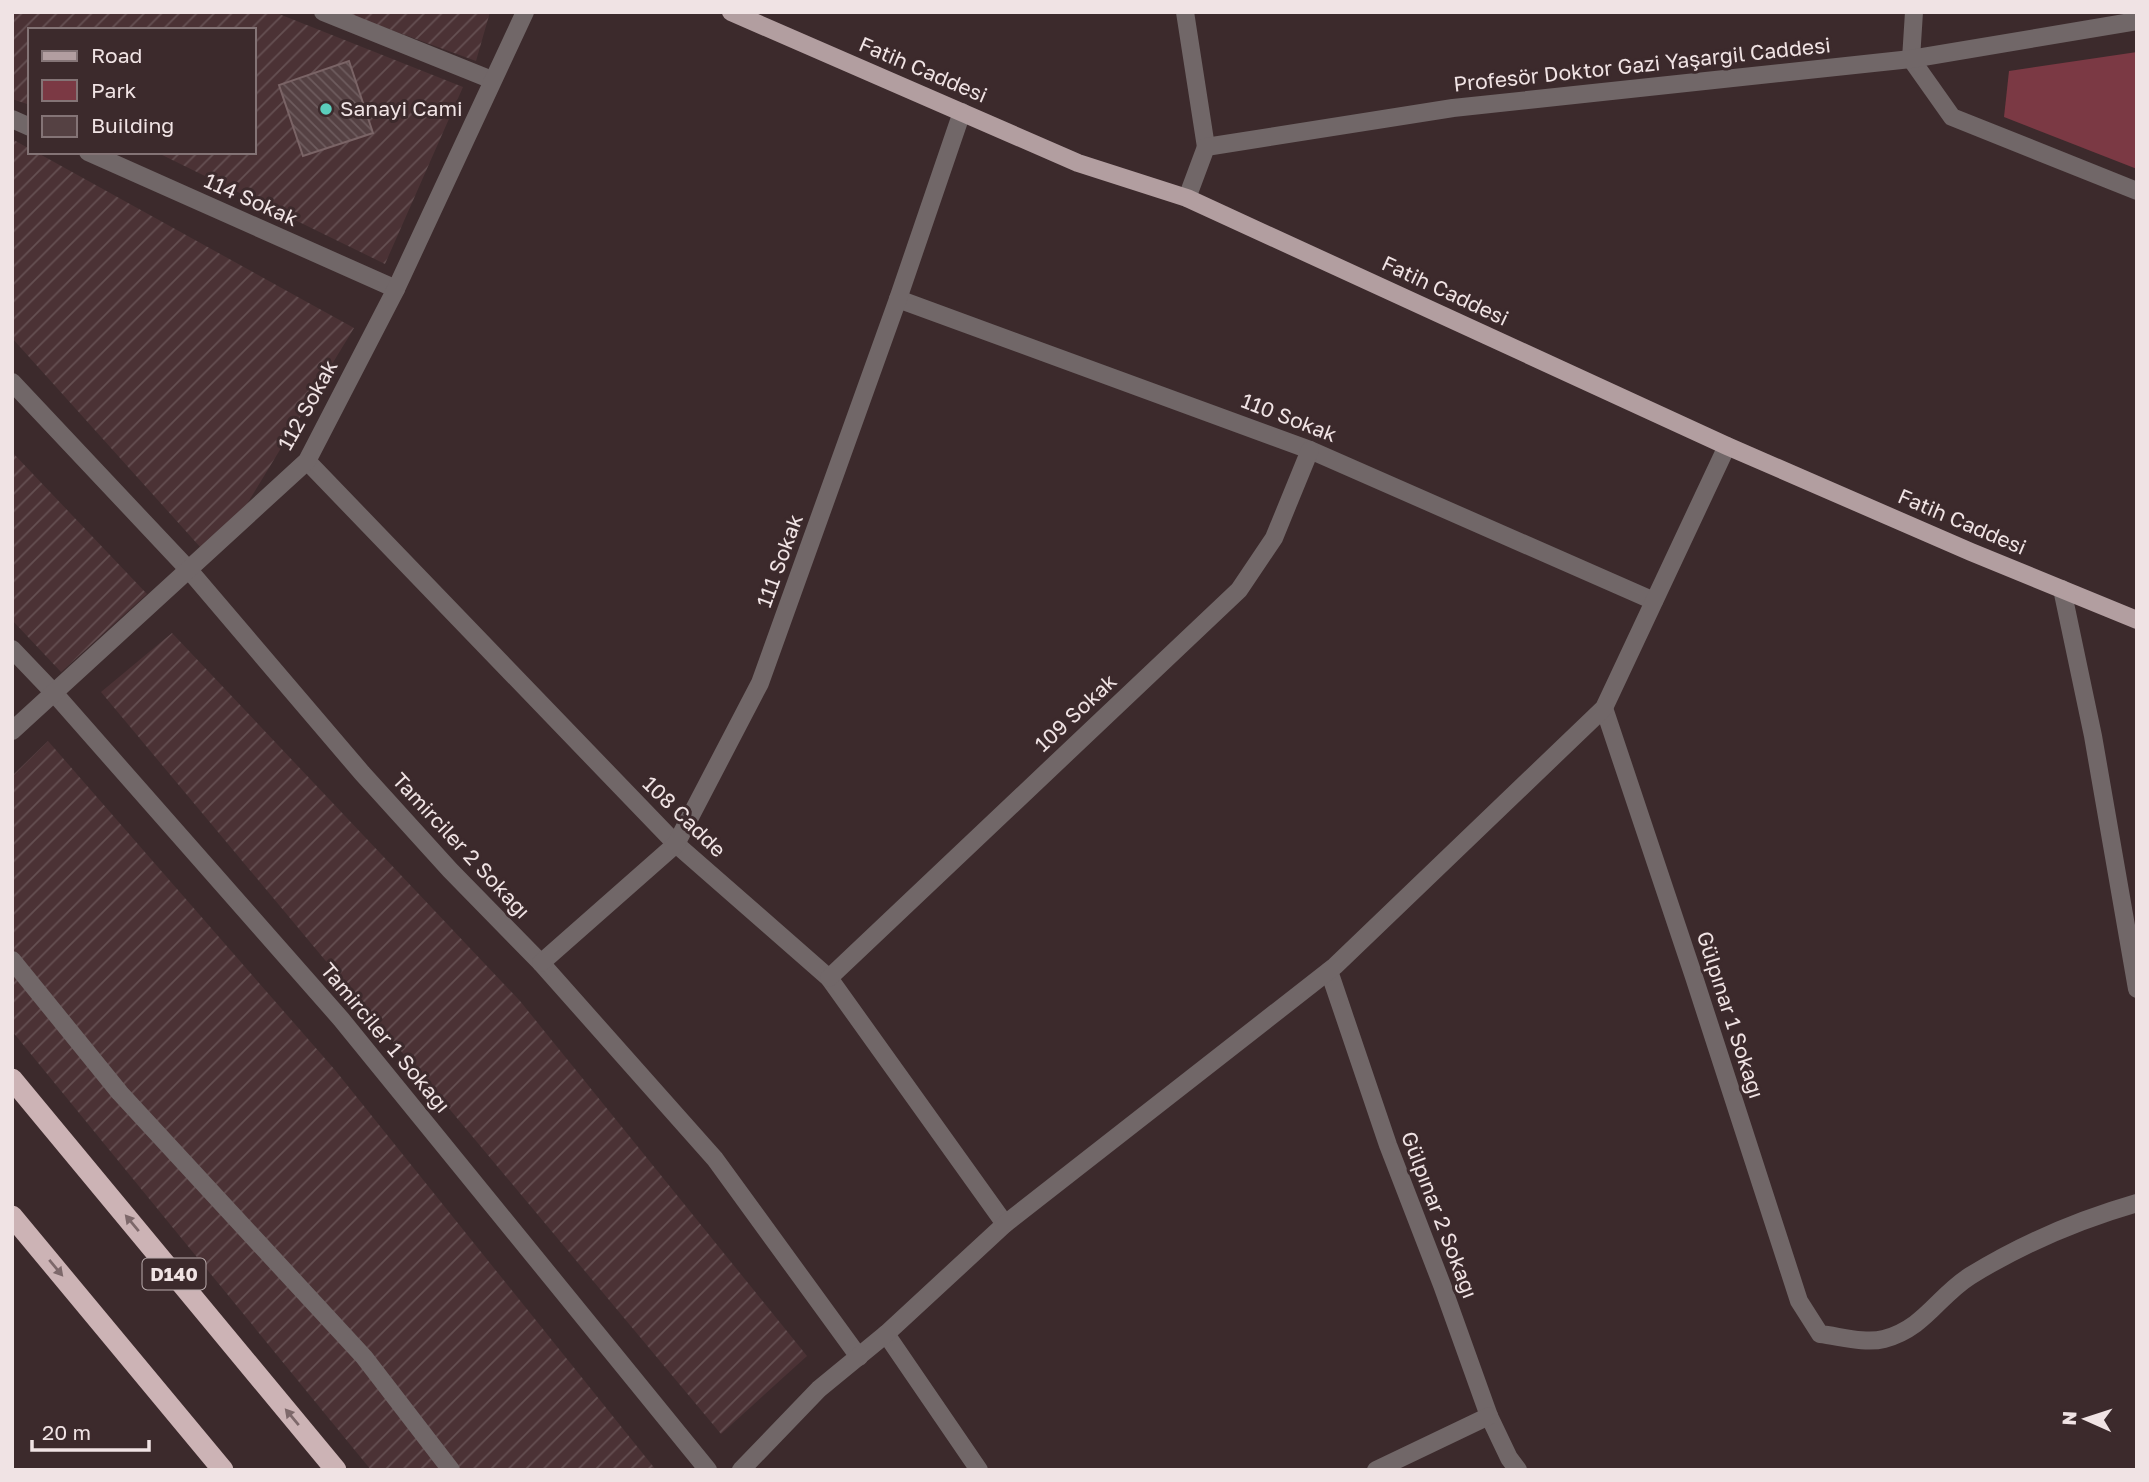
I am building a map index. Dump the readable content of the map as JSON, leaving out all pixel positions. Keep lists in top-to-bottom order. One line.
{"streets":{"highway":["D140"],"main road":["Fatih Caddesi"],"street":["Profesör Doktor Gazi Yaşargil Caddesi","114 Sokak","112 Sokak","110 Sokak","111 Sokak","109 Sokak","108 Cadde","Tamirciler 2 Sokağı","Gülpınar 1 Sokağı","Tamirciler 1 Sokağı","Gülpınar 2 Sokağı"]},"crossings":[["Fatih Caddesi","111 Sokak"],["114 Sokak","112 Sokak"],["112 Sokak","108 Cadde"],["112 Sokak","Tamirciler 2 Sokağı"],["112 Sokak","Tamirciler 1 Sokağı"],["110 Sokak","111 Sokak"],["110 Sokak","109 Sokak"],["111 Sokak","108 Cadde"],["111 Sokak","Tamirciler 2 Sokağı"],["109 Sokak","108 Cadde"]],"places":["Sanayi Cami"],"legend":["Road","Park","Building"],"scale_bar":"20 m","north":"left"}
